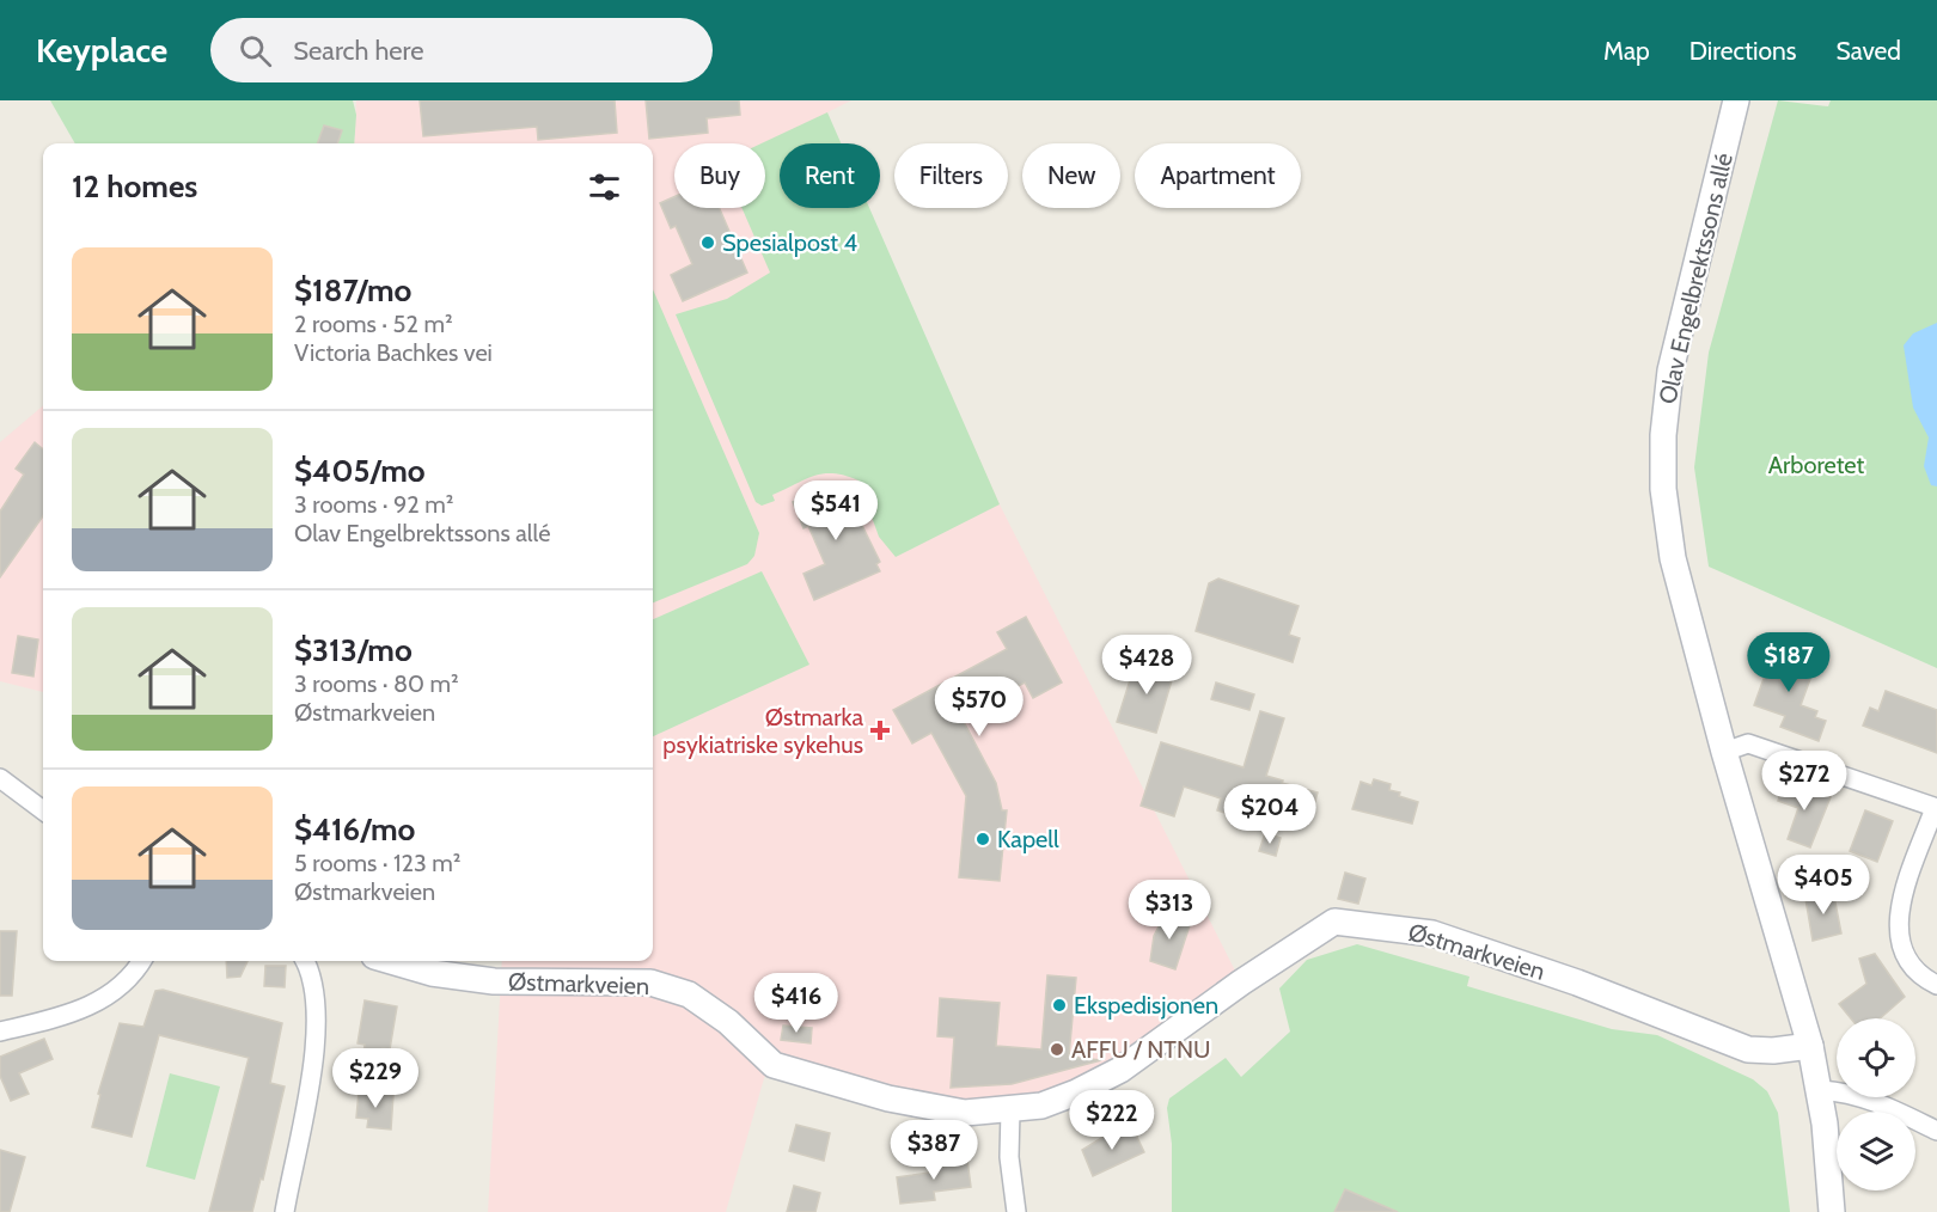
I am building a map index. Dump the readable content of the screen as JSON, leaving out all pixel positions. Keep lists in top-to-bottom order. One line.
{"streets":{"street":["Olav Engelbrektssons allé","Østmarkveien"]},"crossings":[["Olav Engelbrektssons allé","Østmarkveien"]],"parks":["Arboretet"],"places":{"other":["Spesialpost 4","Kapell","Ekspedisjonen","AFFU / NTNU"],"health":["Østmarka psykiatriske sykehus"]},"page":{"header":"Keyplace","search":"Search here","nav":["Map","Directions","Saved"],"chip":["Buy","Rent","Filters","New","Apartment"],"heading":"12 homes","list":[{"name":"$187/mo","note":"2 rooms · 52 m² · Victoria Bachkes vei"},{"name":"$405/mo","note":"3 rooms · 92 m² · Olav Engelbrektssons allé"},{"name":"$313/mo","note":"3 rooms · 80 m² · Østmarkveien"},{"name":"$416/mo","note":"5 rooms · 123 m² · Østmarkveien"}],"price":["$541","$187","$428","$570","$272","$204","$405","$313","$416","$229","$222","$387"]}}
